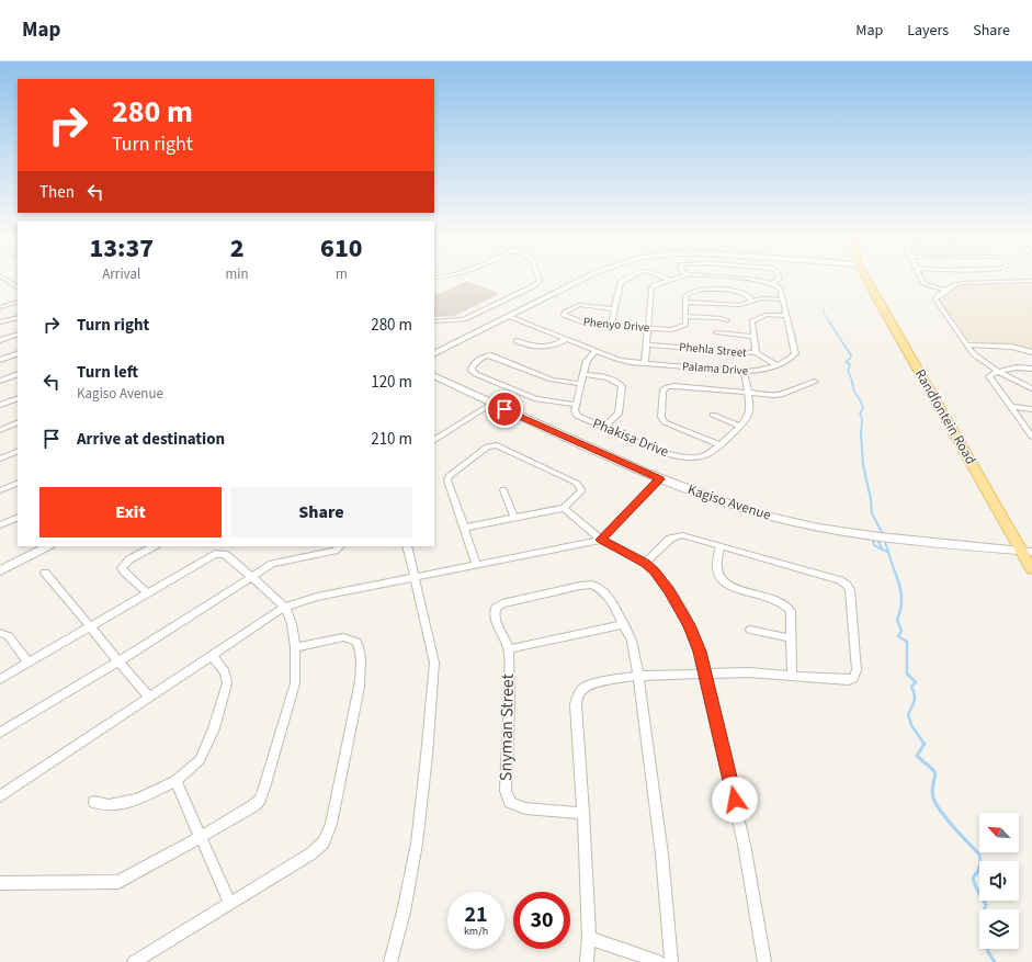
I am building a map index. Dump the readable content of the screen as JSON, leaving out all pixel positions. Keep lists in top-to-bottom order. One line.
{"streets":{"main road":["Randfontein Road"],"street":["Phenyo Drive","Phehla Street","Palama Drive","Phakisa Drive","Kagiso Avenue","Snyman Street"]},"crossings":[["Phehla Street","Palama Drive"],["Palama Drive","Phakisa Drive"],["Randfontein Road","Kagiso Avenue"]],"north":"top left","page":{"header":"Map","nav":["Map","Layers","Share"],"turn":["280 m","Turn right"],"then":"Then","eta":["13:37","Arrival","2","min","610","m"],"list":[{"name":"Turn right","value":"280 m"},{"name":"Turn left","note":"Kagiso Avenue","value":"120 m"},{"name":"Arrive at destination","value":"210 m"}],"buttons":["Exit","Share"],"speed":"21 km/h","limit":"30"}}
